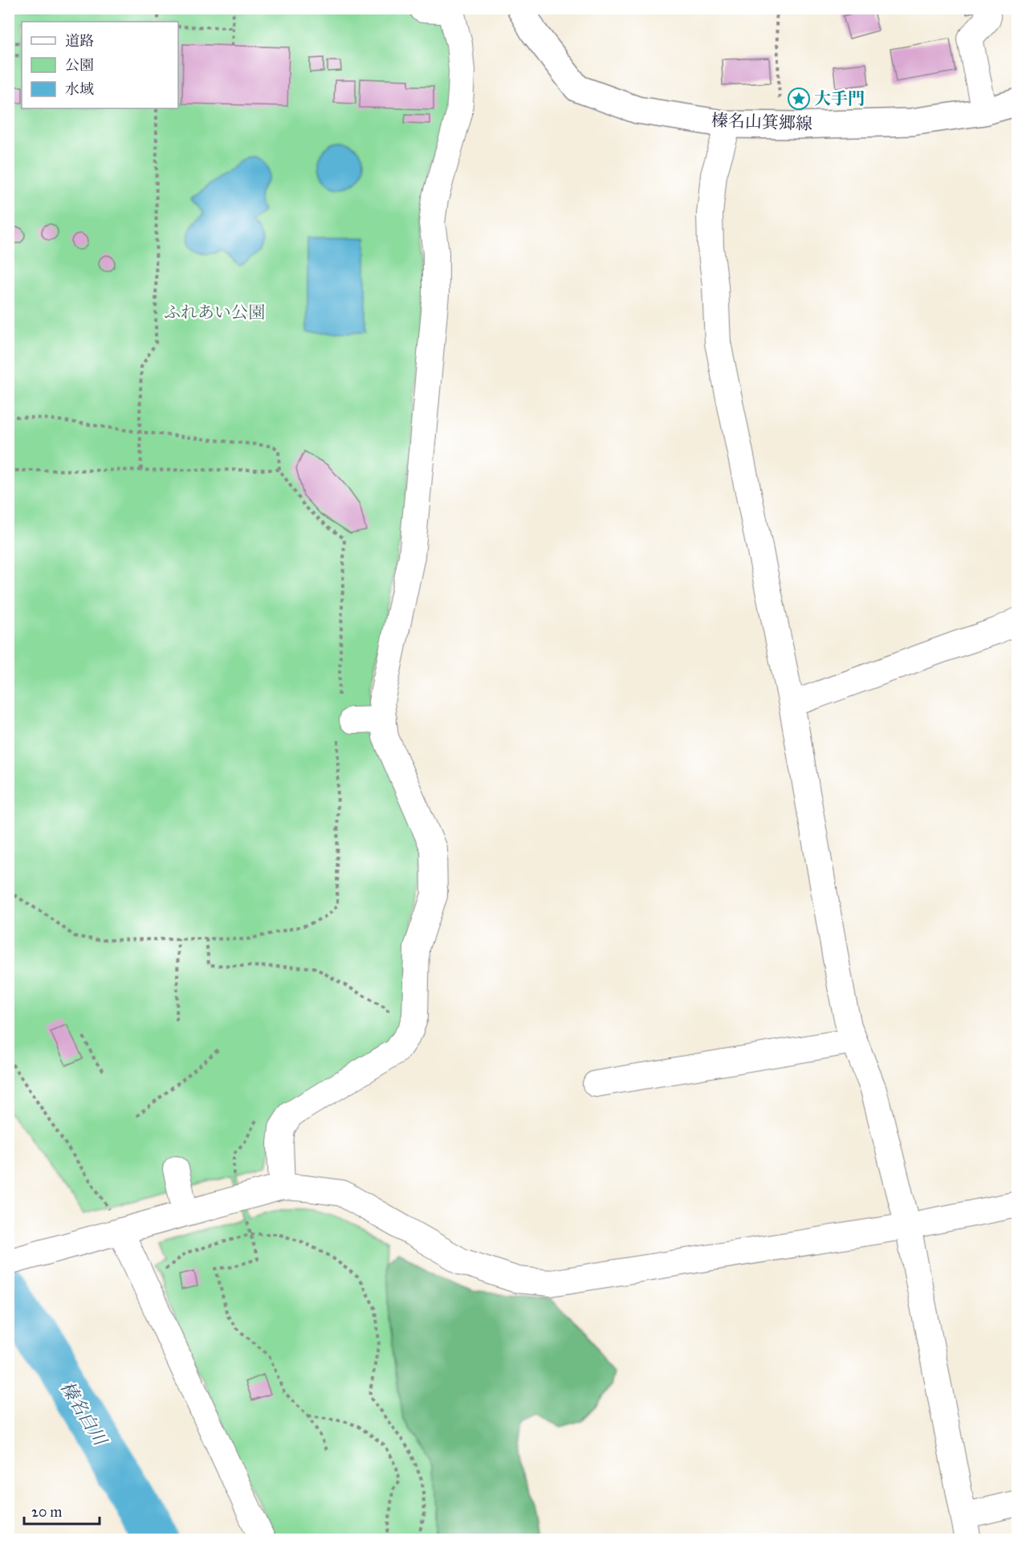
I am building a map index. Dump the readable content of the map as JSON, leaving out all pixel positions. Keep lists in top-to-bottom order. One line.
{"streets":{"main road":["榛名山箕郷線"]},"water":["榛名白川"],"parks":["ふれあい公園"],"places":{"place":["大手門"]},"legend":["道路","公園","水域"],"scale_bar":"20 m"}
